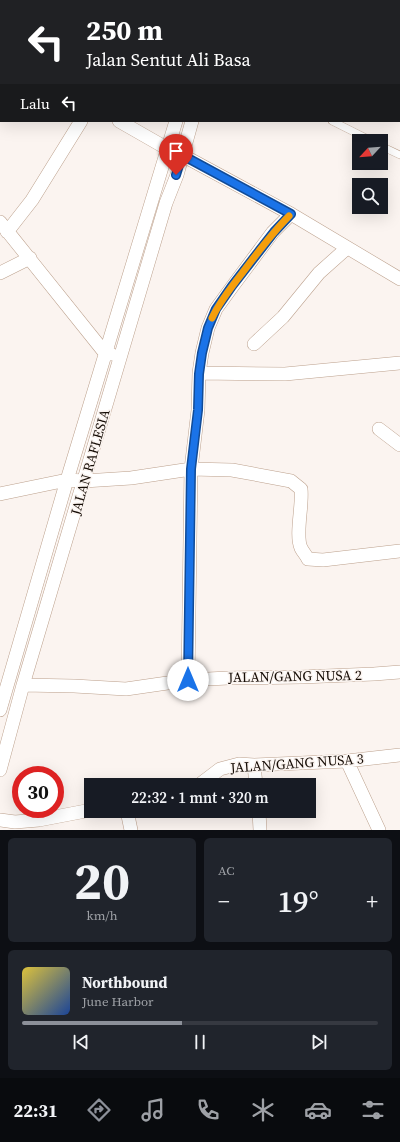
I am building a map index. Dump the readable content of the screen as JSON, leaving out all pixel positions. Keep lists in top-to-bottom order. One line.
{"streets":{"street":["JALAN RAFLESIA","JALAN/GANG NUSA 2","JALAN/GANG NUSA 3"]},"crossings":[["JALAN RAFLESIA","JALAN/GANG NUSA 2"]],"north":"bottom left","page":{"turn":["250 m","Jalan Sentut Ali Basa"],"then":"Lalu","limit":"30","trip":"22:32 · 1 mnt · 320 m","tile":[["20","km/h"],"AC"],"heat":["−","19°","+"],"song":["Northbound","June Harbor"],"tabs":"22:31"}}
